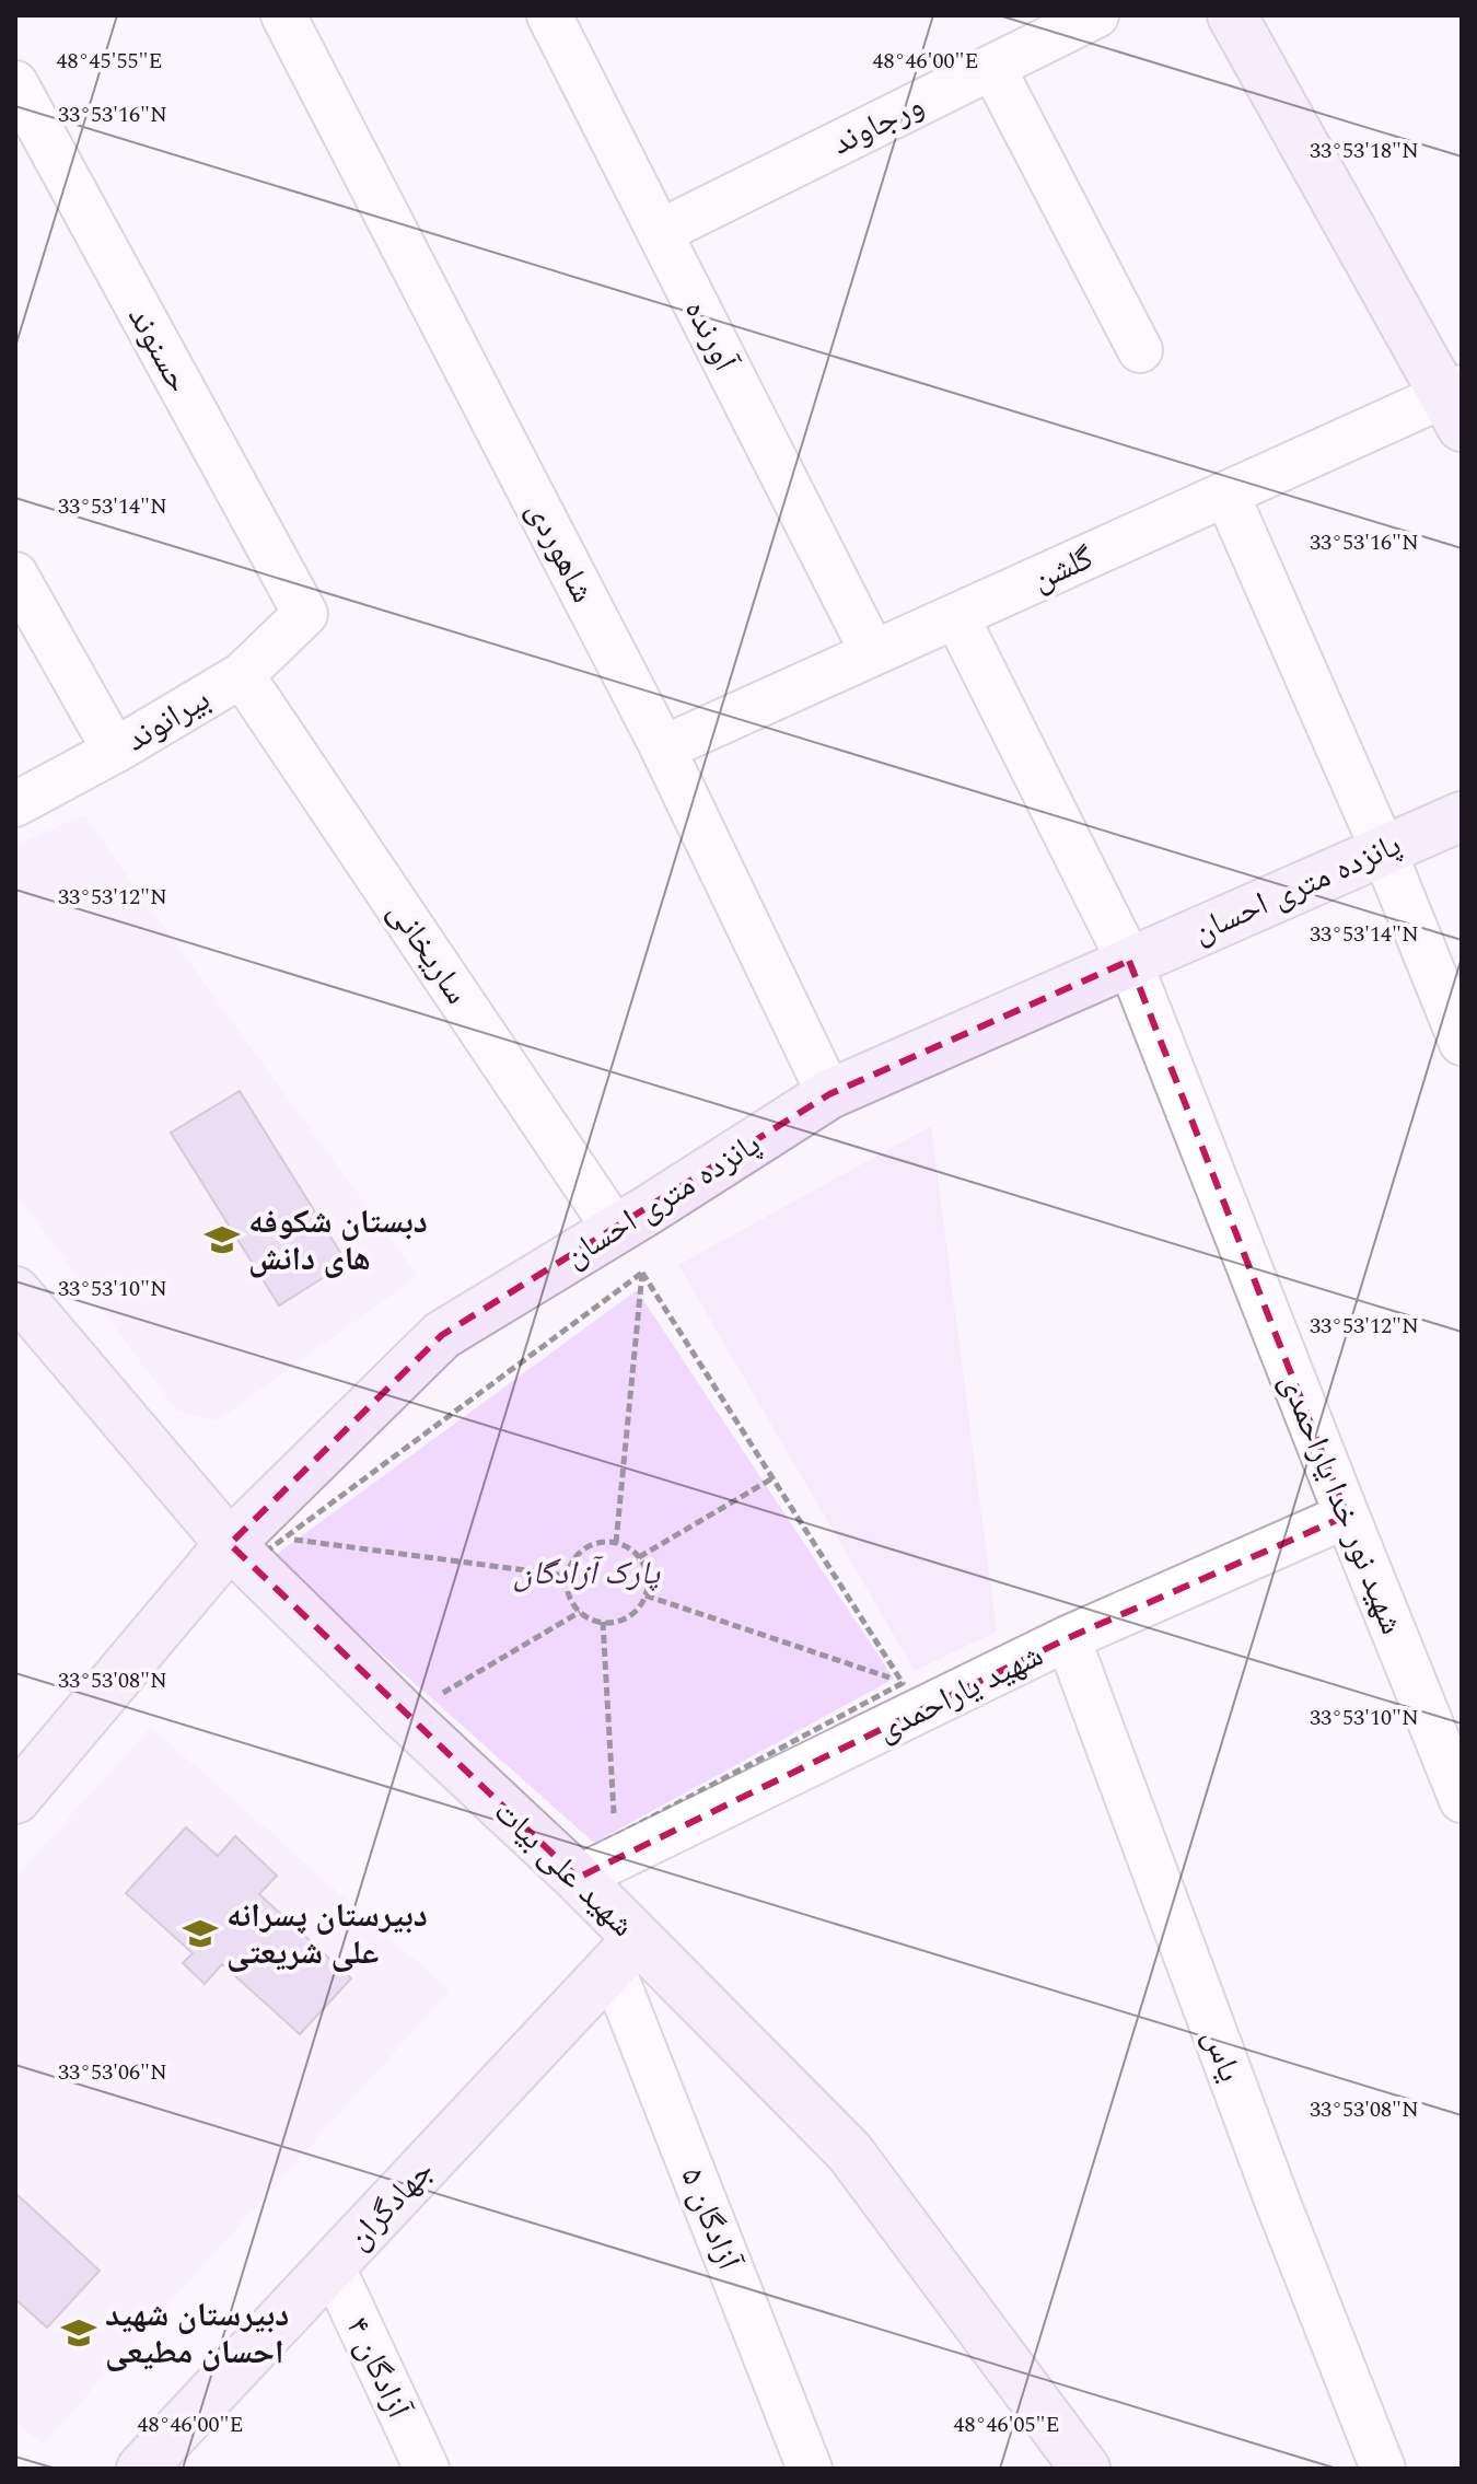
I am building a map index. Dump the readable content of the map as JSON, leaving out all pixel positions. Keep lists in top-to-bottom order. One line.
{"streets":{"street":["ورجاوند","آورنده","حسنوند","شاهوردی","گلشن","بیرانوند","پانزده متری احسان","ساریخانی","شهید نور خدا یاراحمدی","شهید یاراحمدی","شهید علی بیات","یاس","جهادگران","آزادگان ۵","آزادگان ۴"]},"crossings":[["ورجاوند","آورنده"],["آورنده","گلشن"],["حسنوند","بیرانوند"],["شاهوردی","گلشن"],["شاهوردی","پانزده متری احسان"],["گلشن","شهید نور خدا یاراحمدی"],["بیرانوند","ساریخانی"],["پانزده متری احسان","ساریخانی"],["پانزده متری احسان","شهید نور خدا یاراحمدی"],["پانزده متری احسان","شهید علی بیات"],["شهید نور خدا یاراحمدی","شهید یاراحمدی"],["شهید یاراحمدی","شهید علی بیات"],["شهید یاراحمدی","یاس"],["شهید علی بیات","جهادگران"],["شهید علی بیات","آزادگان ۵"],["جهادگران","آزادگان ۵"],["جهادگران","آزادگان ۴"]],"parks":["پارک آزادگان"],"places":{"school or university":["دبستان شکوفه های دانش","دبیرستان پسرانه علی شریعتی","دبیرستان شهید احسان مطیعی"]},"coordinates":["48°45'55\"E","48°46'00\"E","33°53'16\"N","33°53'18\"N","33°53'14\"N","33°53'12\"N","33°53'10\"N","33°53'08\"N","33°53'06\"N","48°46'05\"E"]}
